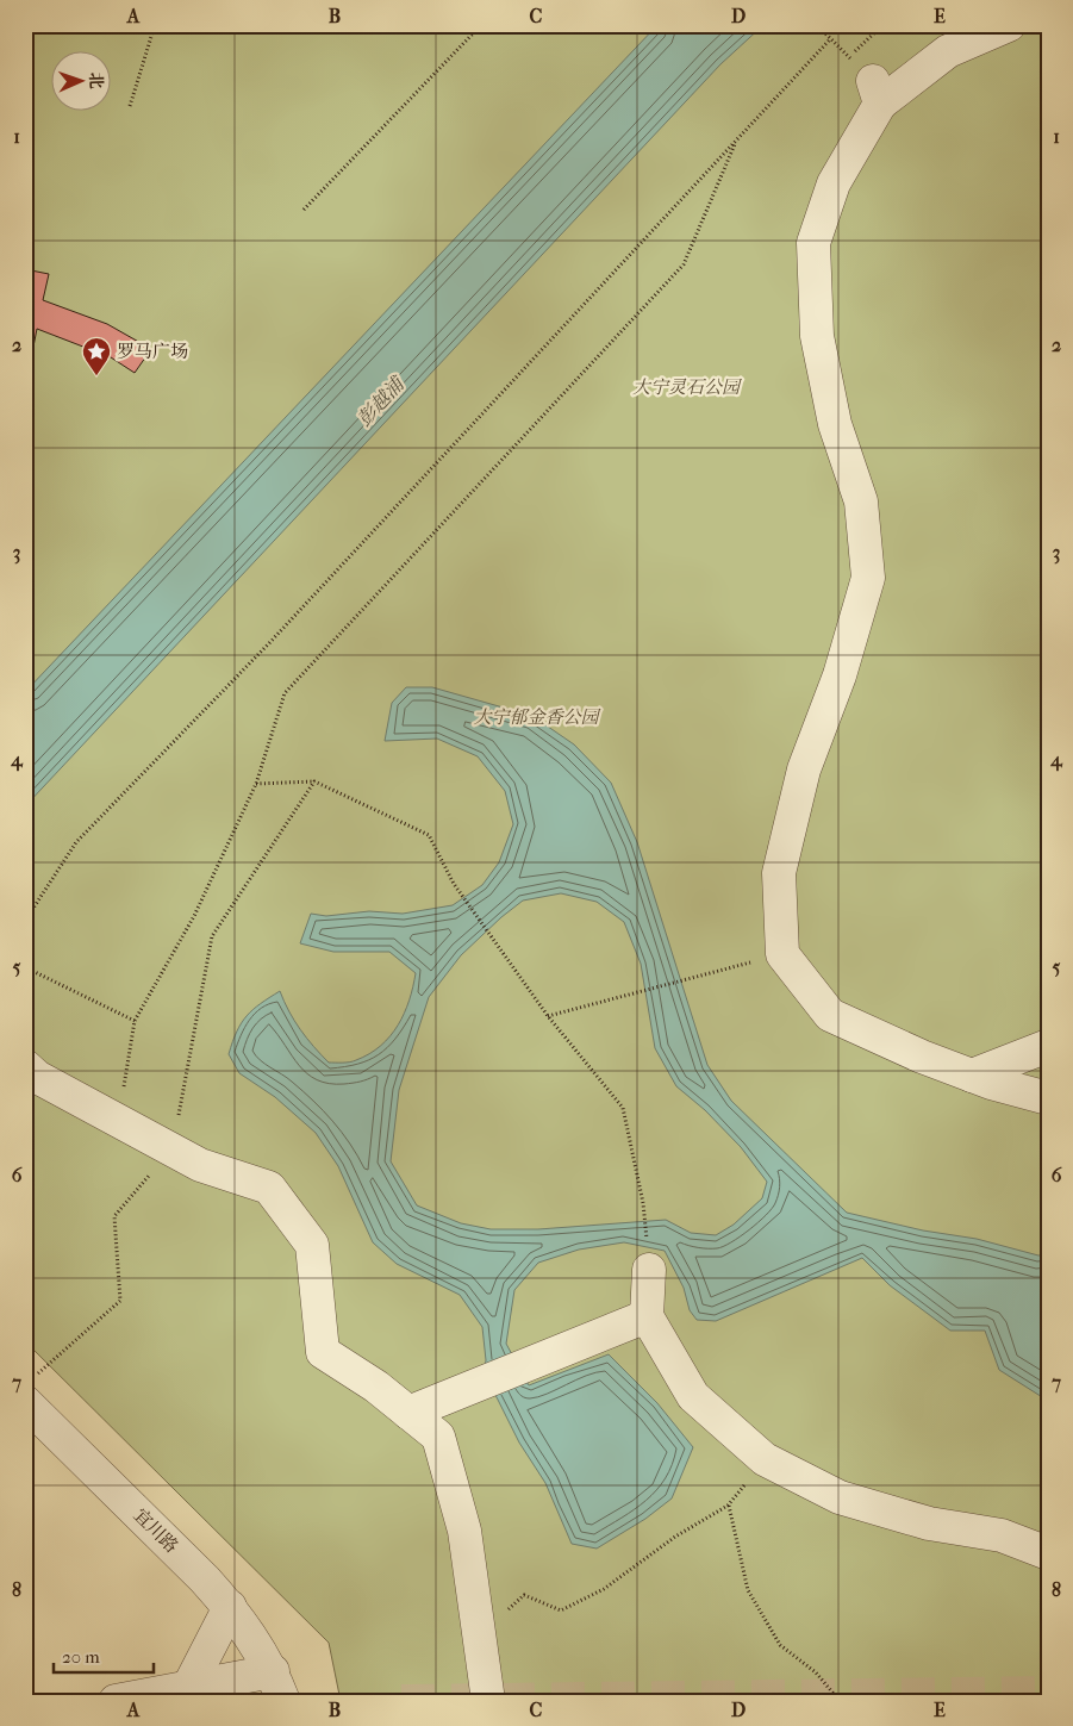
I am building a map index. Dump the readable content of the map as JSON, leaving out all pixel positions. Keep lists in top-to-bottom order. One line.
{"streets":{"street":["宜川路"]},"water":["彭越浦"],"parks":["大宁灵石公园","大宁郁金香公园"],"places":{"place":["罗马广场"]},"scale_bar":"20 m","north":"right","grid":{"columns":["A","B","C","D","E"],"rows":["1","2","3","4","5","6","7","8"]}}
